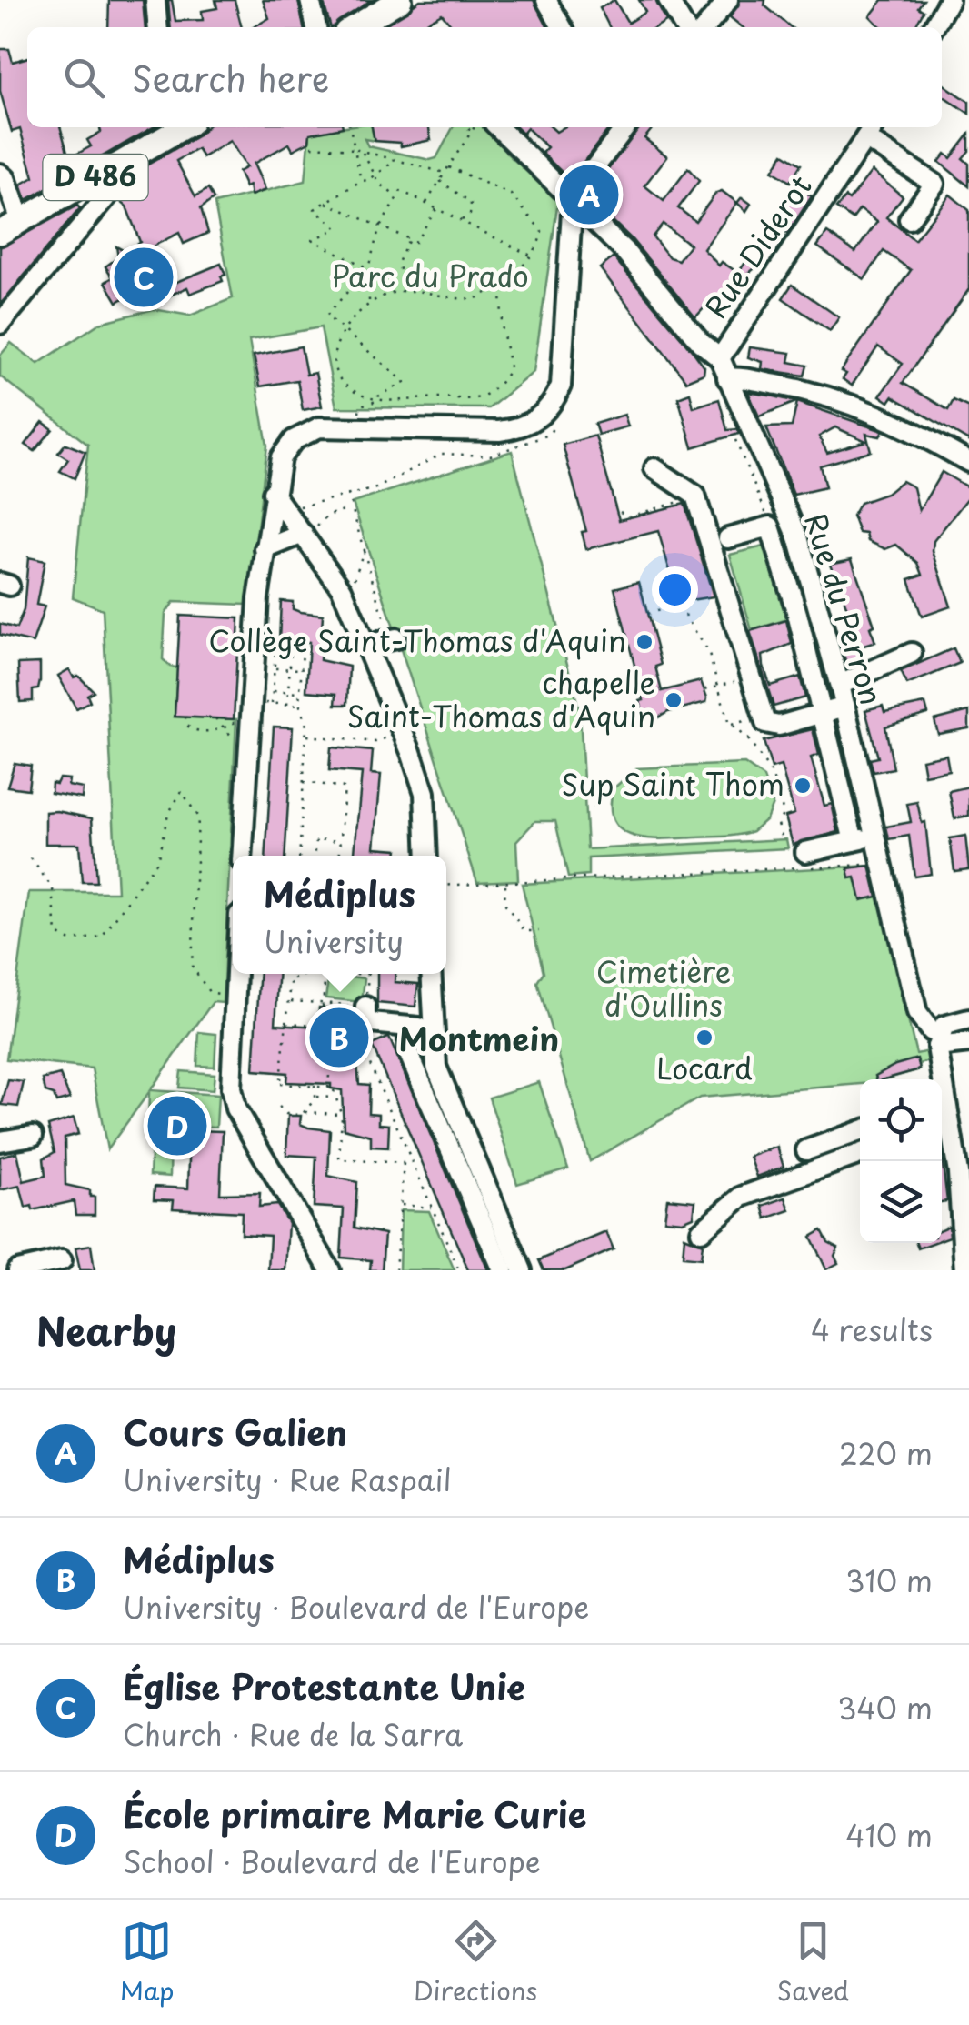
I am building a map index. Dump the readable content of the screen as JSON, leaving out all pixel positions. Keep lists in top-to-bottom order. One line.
{"streets":{"main road":["D 486"],"street":["Rue Diderot","Rue du Perron"]},"crossings":[["Rue Diderot","Rue du Perron"]],"districts":["Montmein"],"parks":["Parc du Prado","Cimetière d'Oullins"],"places":["Collège Saint-Thomas d'Aquin","chapelle Saint-Thomas d'Aquin","Sup Saint Thom","Locard"],"page":{"search":"Search here","pins":["A","C","B","D"],"popup":["Médiplus","University"],"heading":["Nearby","4 results"],"list":[{"mark":"A","name":"Cours Galien","note":"University · Rue Raspail","value":"220 m"},{"mark":"B","name":"Médiplus","note":"University · Boulevard de l'Europe","value":"310 m"},{"mark":"C","name":"Église Protestante Unie","note":"Church · Rue de la Sarra","value":"340 m"},{"mark":"D","name":"École primaire Marie Curie","note":"School · Boulevard de l'Europe","value":"410 m"}],"nav":["Map","Directions","Saved"]}}
